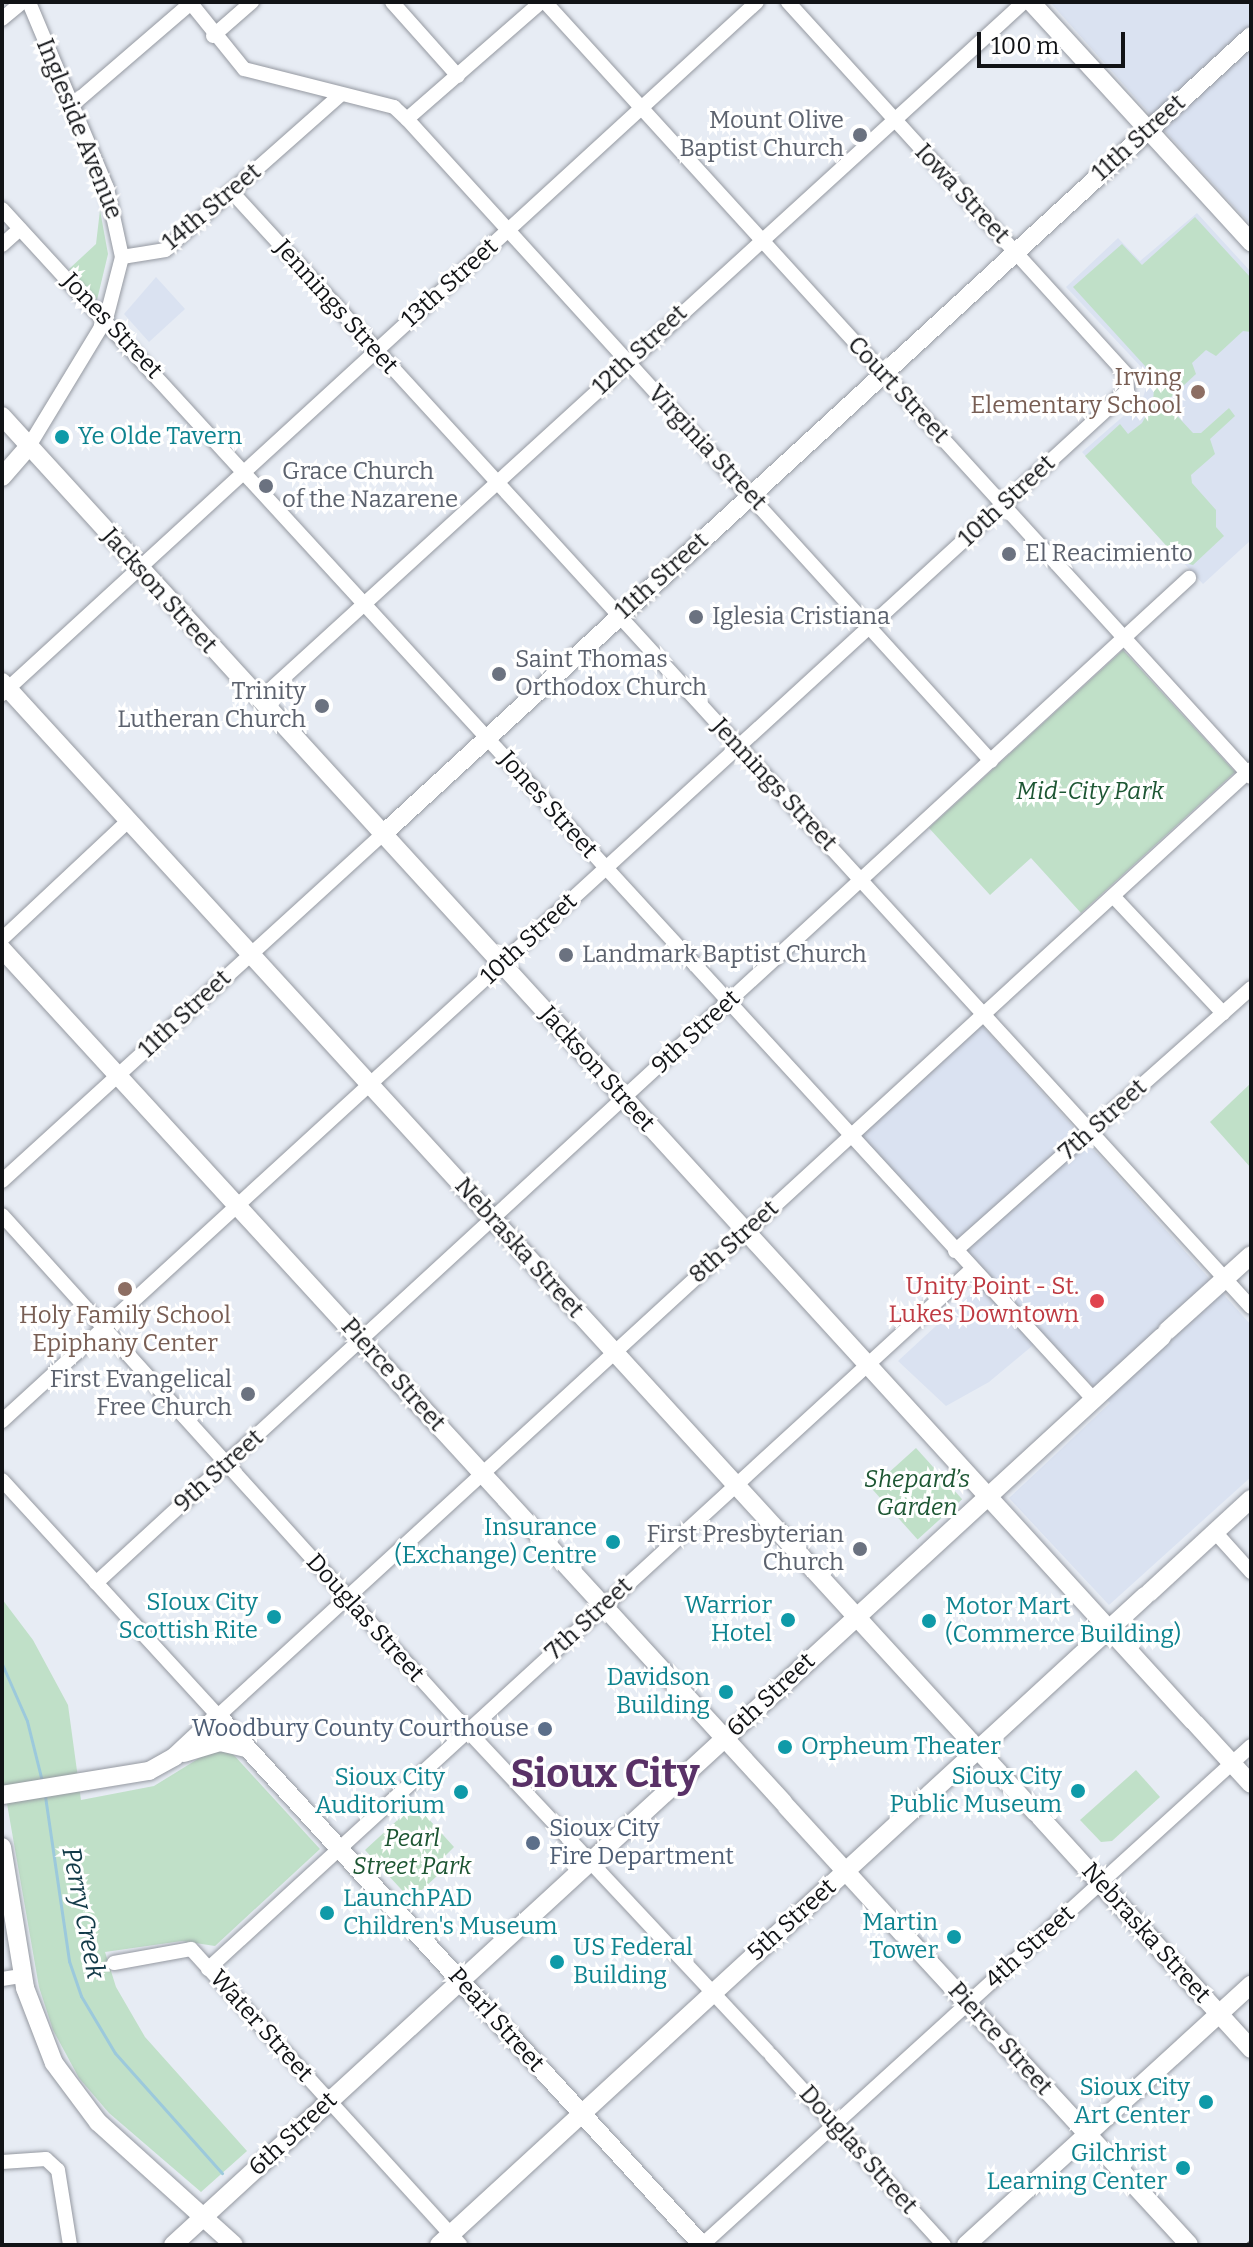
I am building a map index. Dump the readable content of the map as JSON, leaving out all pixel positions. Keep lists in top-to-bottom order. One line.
{"streets":{"main road":["11th Street","Jackson Street","Nebraska Street","Pierce Street","6th Street","5th Street","Pearl Street"],"street":["Ingleside Avenue","Iowa Street","14th Street","13th Street","Jennings Street","Jones Street","12th Street","Court Street","Virginia Street","10th Street","9th Street","7th Street","8th Street","Douglas Street","4th Street","Water Street"]},"crossings":[["Ingleside Avenue","14th Street"],["11th Street","Iowa Street"],["11th Street","Jennings Street"],["11th Street","Jones Street"],["11th Street","Court Street"],["11th Street","Virginia Street"],["11th Street","Jackson Street"],["11th Street","Nebraska Street"],["11th Street","Pierce Street"],["Iowa Street","12th Street"],["Iowa Street","10th Street"],["14th Street","Jennings Street"],["14th Street","Virginia Street"],["13th Street","Jennings Street"],["13th Street","Jones Street"],["13th Street","Court Street"],["13th Street","Virginia Street"],["13th Street","Jackson Street"],["13th Street","Nebraska Street"],["Jennings Street","12th Street"],["Jennings Street","10th Street"],["Jennings Street","9th Street"],["Jennings Street","7th Street"],["Jennings Street","8th Street"],["Jennings Street","6th Street"],["Jones Street","12th Street"],["Jones Street","10th Street"],["Jones Street","9th Street"],["Jones Street","7th Street"],["Jones Street","8th Street"],["Jones Street","6th Street"],["12th Street","Court Street"],["12th Street","Virginia Street"],["12th Street","Jackson Street"],["Court Street","10th Street"],["Court Street","9th Street"],["Court Street","8th Street"],["Virginia Street","10th Street"],["Virginia Street","9th Street"],["10th Street","Jackson Street"],["10th Street","Nebraska Street"],["10th Street","Pierce Street"],["10th Street","Douglas Street"],["Jackson Street","9th Street"],["Jackson Street","7th Street"],["Jackson Street","8th Street"],["Jackson Street","6th Street"],["Jackson Street","5th Street"],["Jackson Street","4th Street"],["9th Street","Nebraska Street"],["9th Street","Pierce Street"],["9th Street","Douglas Street"],["9th Street","Pearl Street"],["7th Street","Nebraska Street"],["7th Street","Pierce Street"],["7th Street","Douglas Street"],["7th Street","Pearl Street"],["7th Street","Water Street"],["8th Street","Nebraska Street"],["8th Street","Pierce Street"],["8th Street","Douglas Street"],["8th Street","Pearl Street"],["Nebraska Street","6th Street"],["Nebraska Street","5th Street"],["Nebraska Street","4th Street"],["Pierce Street","6th Street"],["Pierce Street","5th Street"],["Pierce Street","4th Street"],["Douglas Street","6th Street"],["Douglas Street","5th Street"],["Douglas Street","4th Street"],["6th Street","Pearl Street"],["6th Street","Water Street"],["5th Street","Pearl Street"],["5th Street","Water Street"],["4th Street","Pearl Street"]],"districts":["Sioux City"],"water":["Perry Creek"],"parks":["Mid-City Park","Shepard’s Garden","Pearl Street Park"],"places":["Mount Olive Baptist Church","Irving Elementary School","Ye Olde Tavern","Grace Church of the Nazarene","El Reacimiento","Iglesia Cristiana","Saint Thomas Orthodox Church","Trinity Lutheran Church","Landmark Baptist Church","Holy Family School Epiphany Center","Unity Point - St. Lukes Downtown","First Evangelical Free Church","Insurance (Exchange) Centre","First Presbyterian Church","SIoux City Scottish Rite","Warrior Hotel","Motor Mart (Commerce Building)","Davidson Building","Woodbury County Courthouse","Orpheum Theater","Sioux City Public Museum","Sioux City Auditorium","Sioux City Fire Department","LaunchPAD Children's Museum","Martin Tower","US Federal Building","Sioux City Art Center","Gilchrist Learning Center"],"scale_bar":"100 m"}
